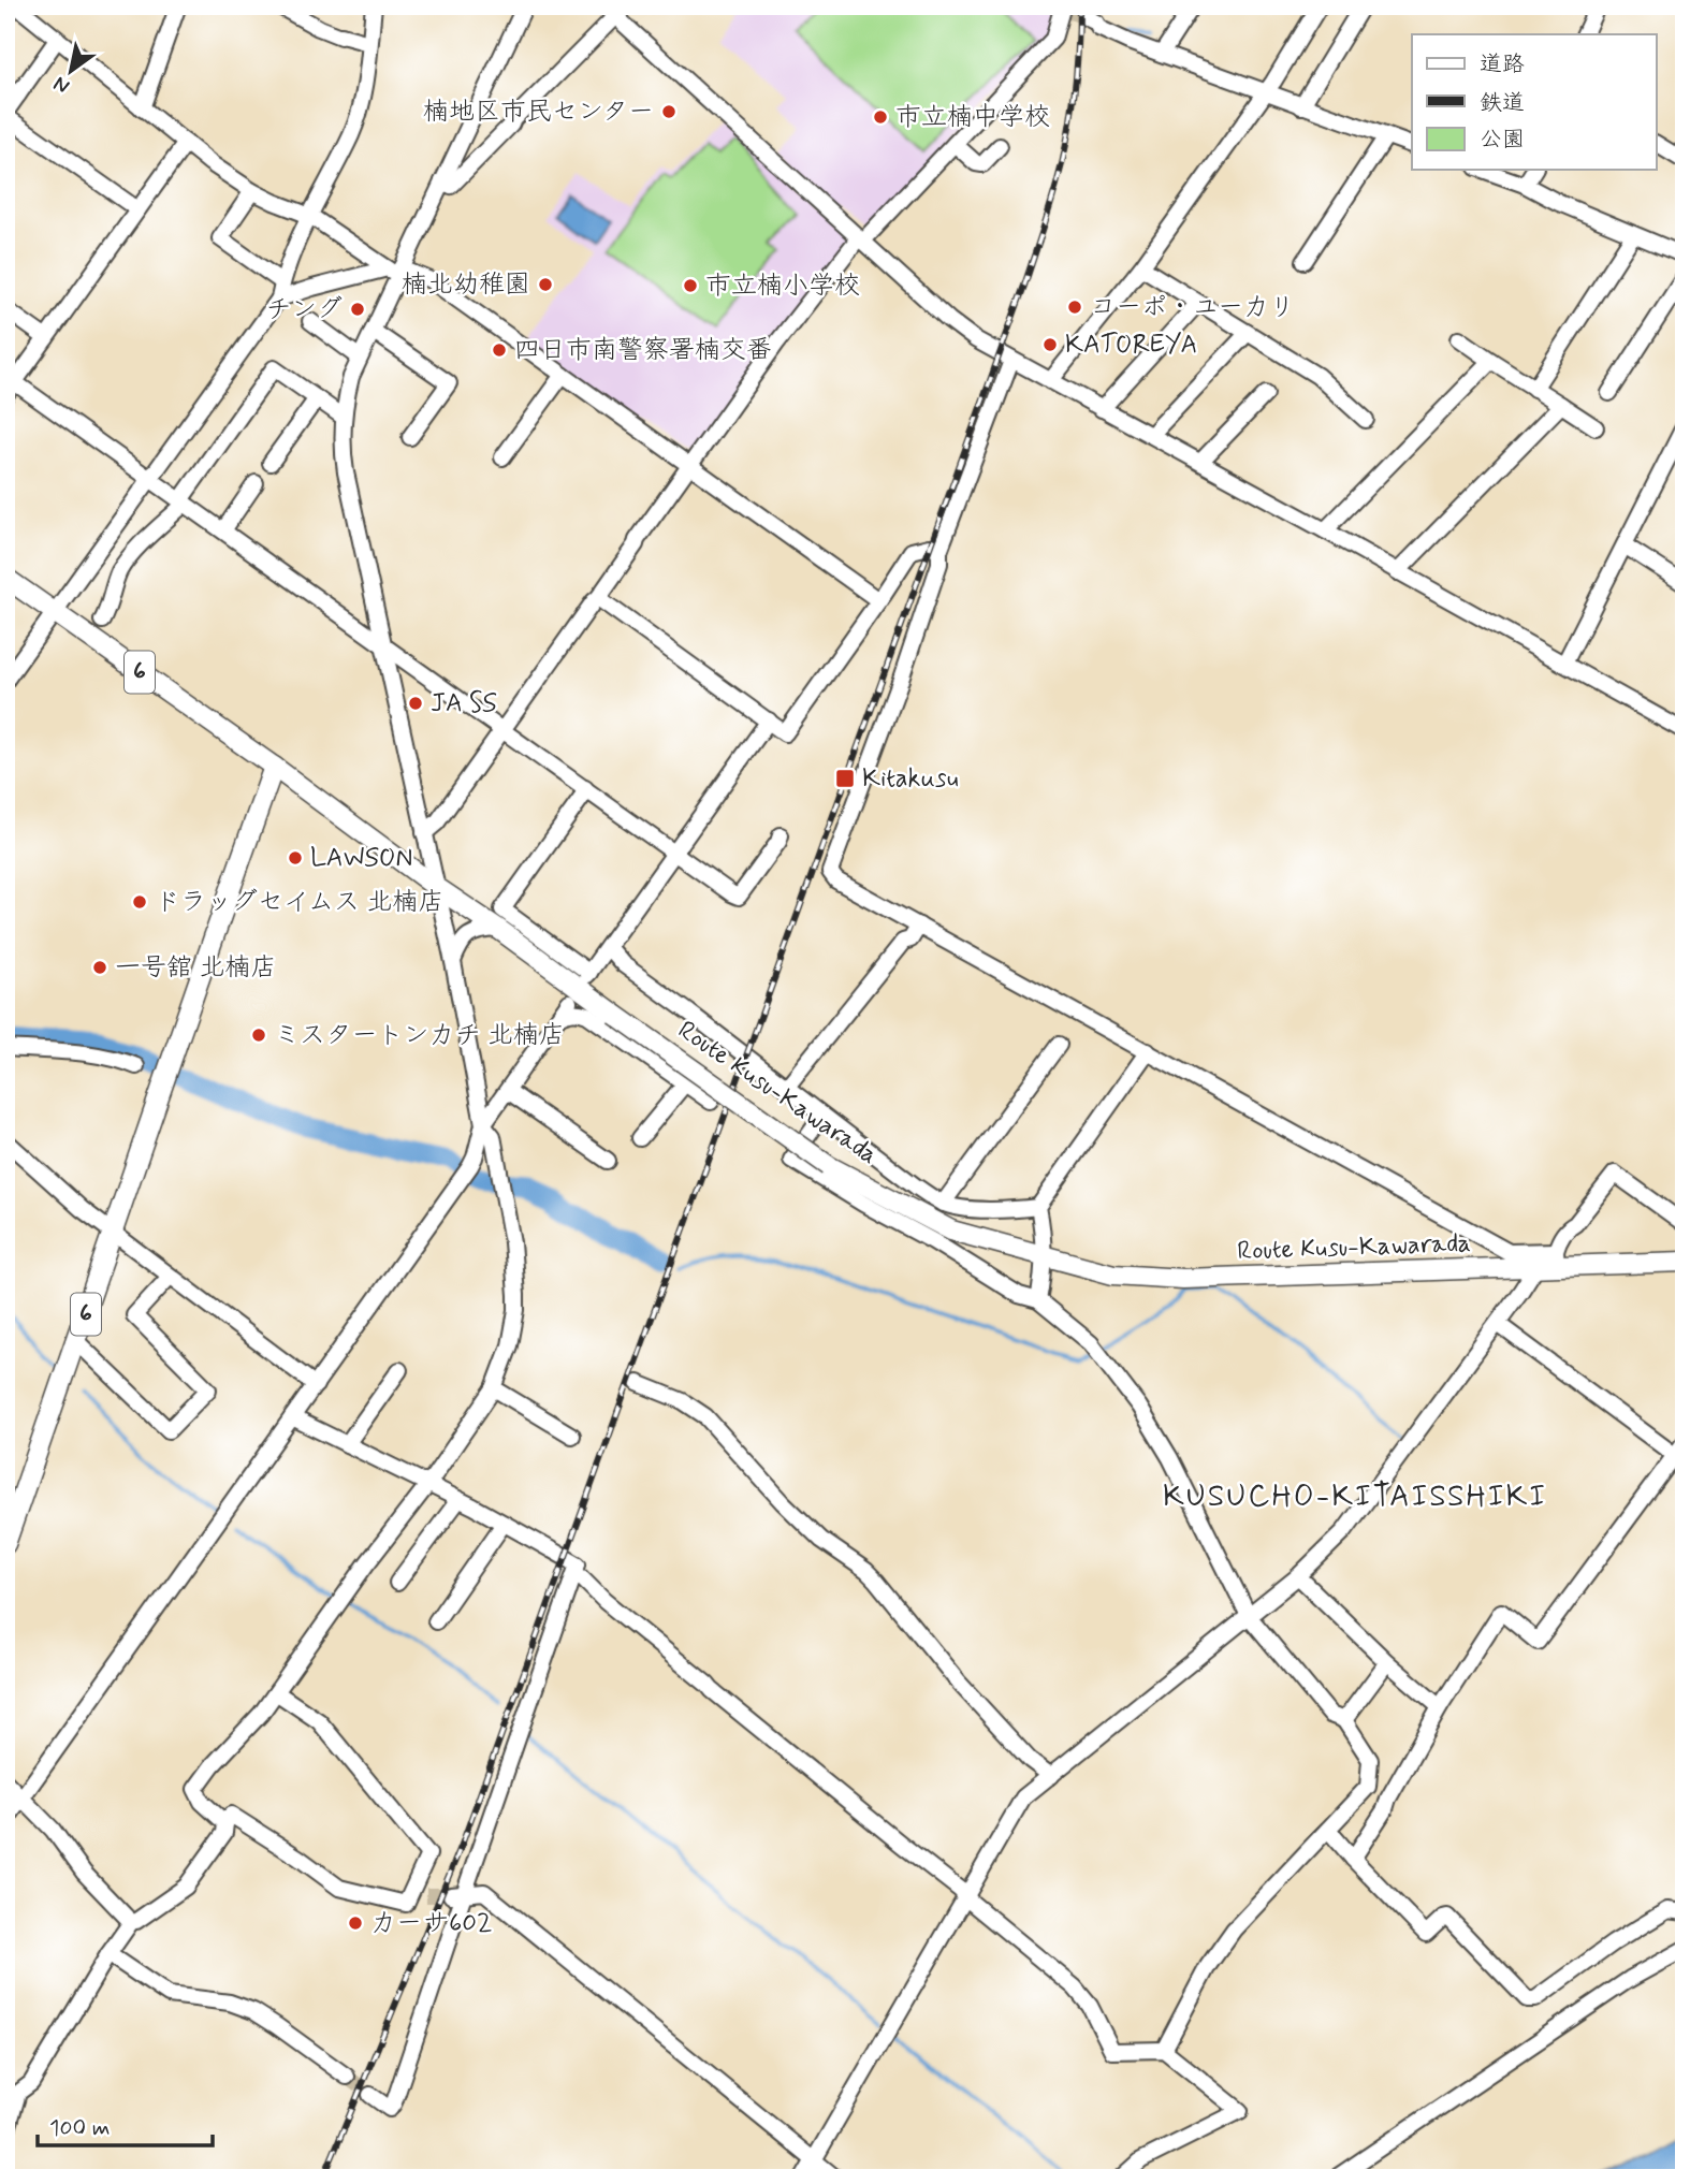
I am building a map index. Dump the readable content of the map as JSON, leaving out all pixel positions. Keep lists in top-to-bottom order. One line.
{"streets":{"main road":["6","Route Kusu-Kawarada"]},"crossings":[["6","Route Kusu-Kawarada"]],"districts":["KUSUCHO-KITAISSHIKI"],"places":{"other":["楠地区市民センター","市立楠中学校","楠北幼稚園","市立楠小学校","コーポ・ユーカリ","チング","KATOREYA","四日市南警察署楠交番","JA SS","LAWSON","ドラッグセイムス 北楠店","一号舘 北楠店","ミスタートンカチ 北楠店","カーサ602"],"transit":["Kitakusu"]},"legend":["道路","鉄道","公園"],"scale_bar":"100 m","north":"bottom left"}
